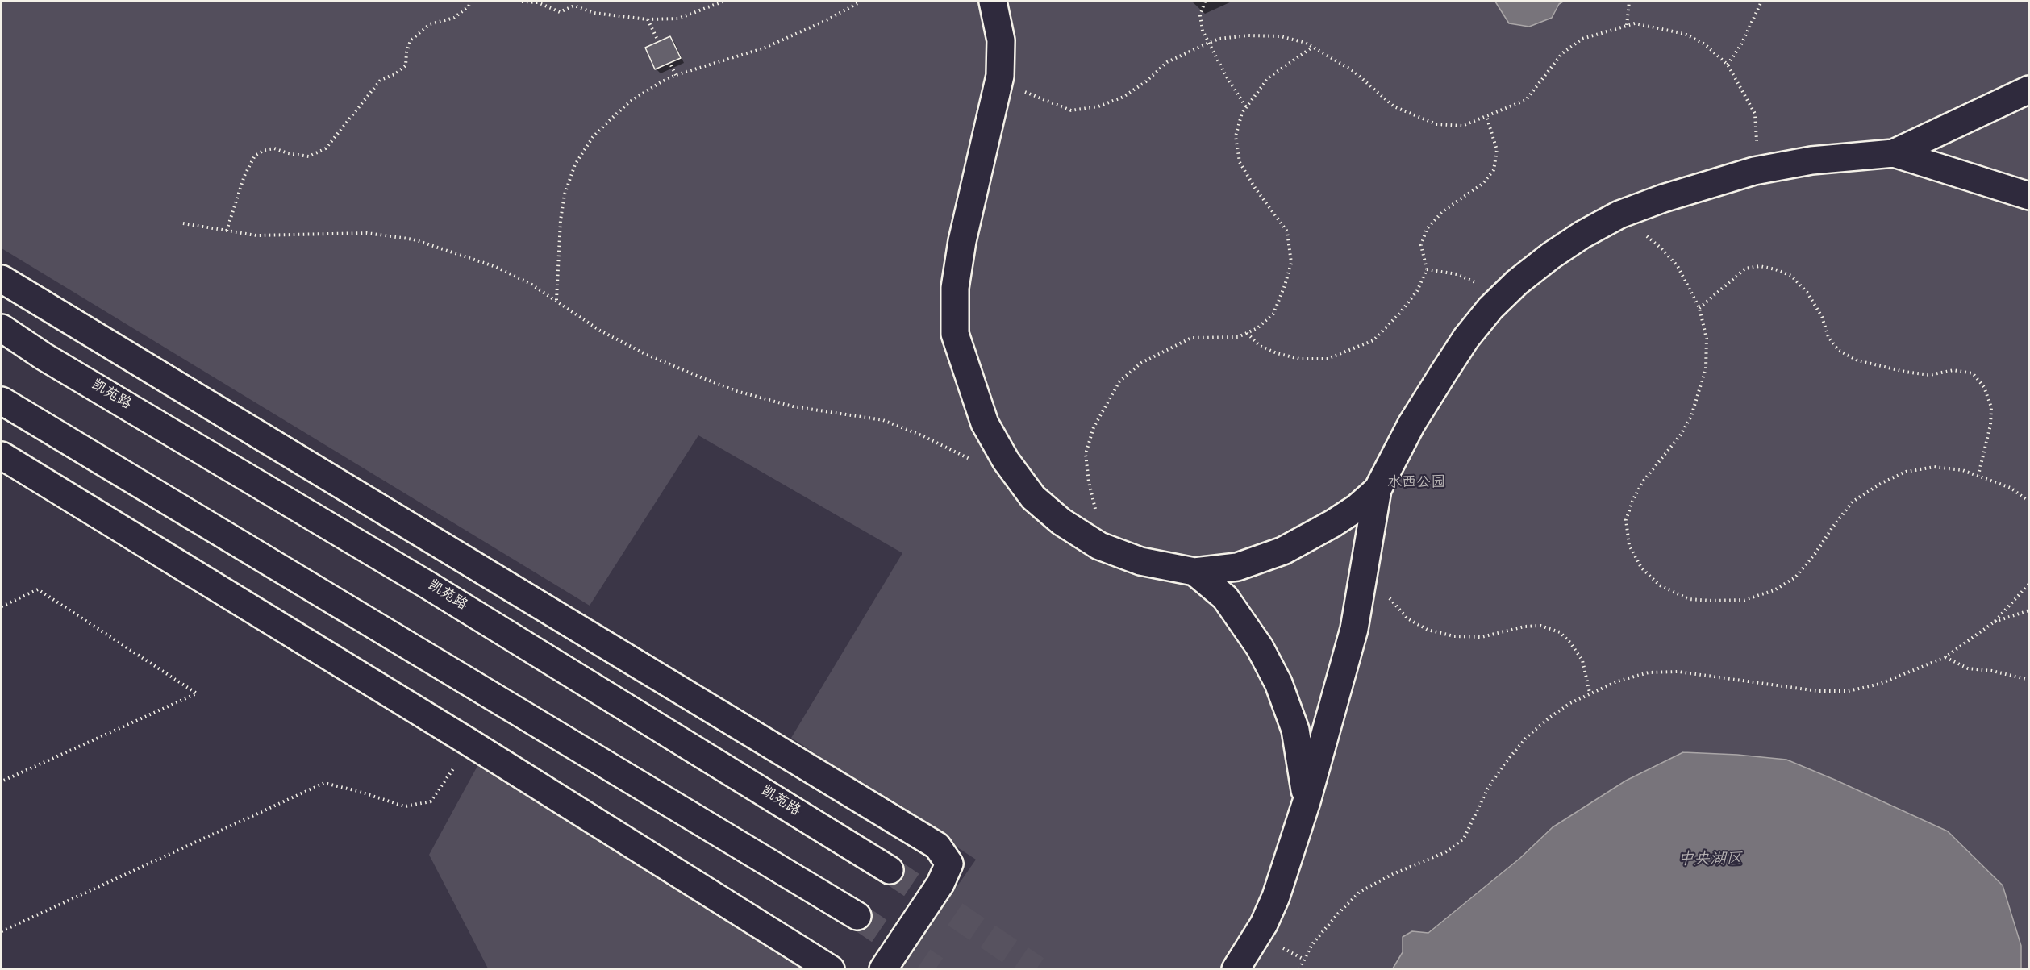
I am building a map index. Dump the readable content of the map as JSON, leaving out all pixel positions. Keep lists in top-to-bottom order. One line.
{"streets":{"main road":["凯苑路"]},"water":["中央湖区"],"parks":["水西公园"]}
